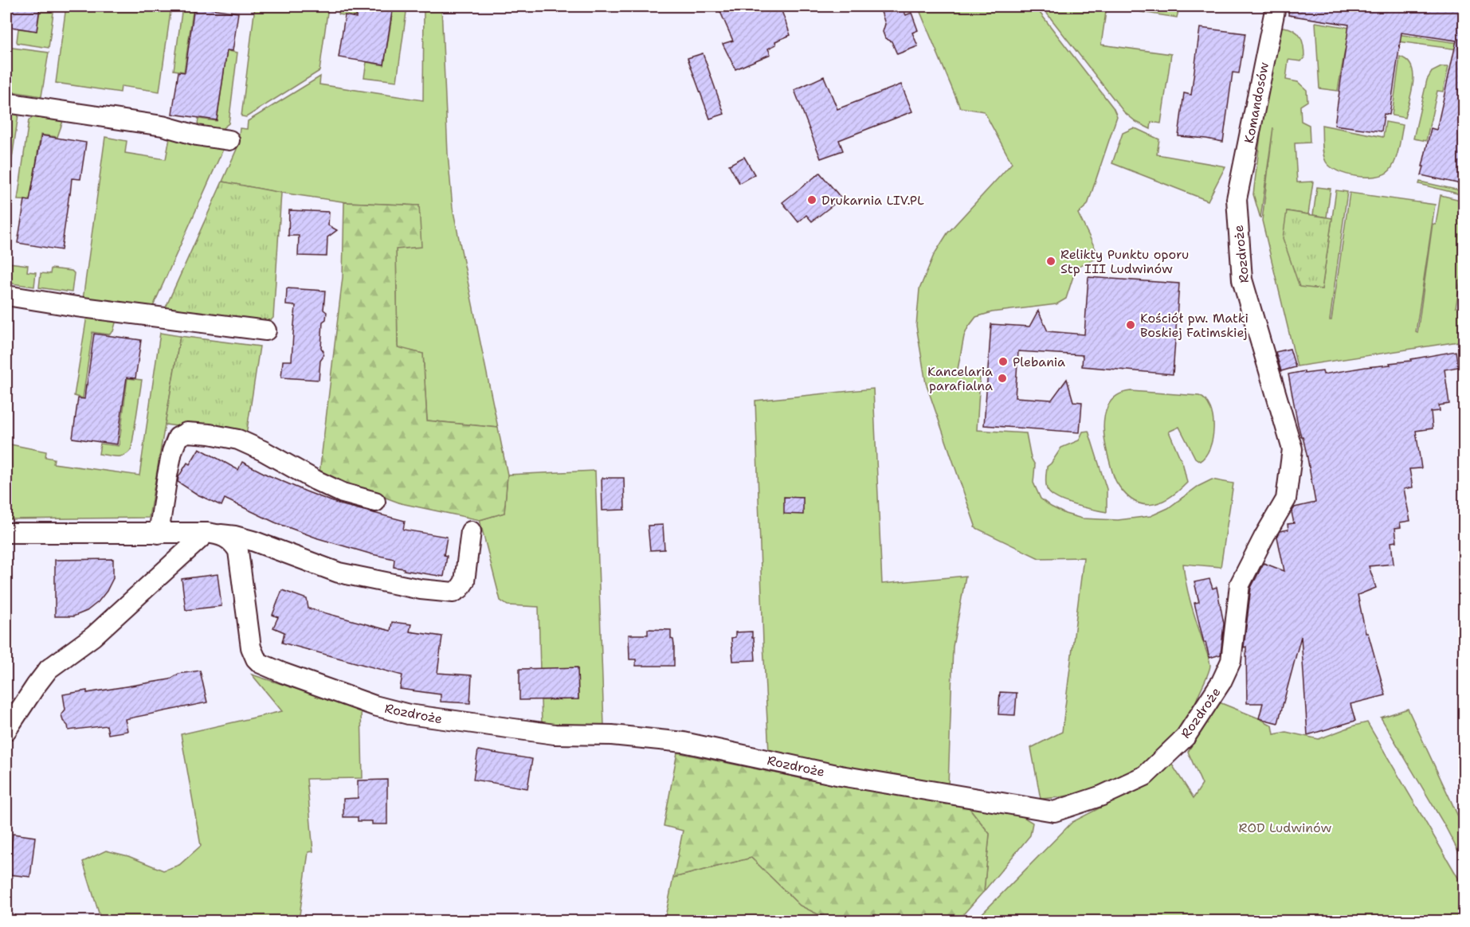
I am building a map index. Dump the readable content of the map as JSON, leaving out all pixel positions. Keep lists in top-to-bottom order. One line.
{"streets":{"street":["Komandosów","Rozdroże"]},"crossings":[["Komandosów","Rozdroże"]],"parks":["ROD Ludwinów"],"places":["Drukarnia LIV.PL","Relikty Punktu oporu Stp III Ludwinów","Kościół pw. Matki Boskiej Fatimskiej","Plebania","Kancelaria parafialna"]}
